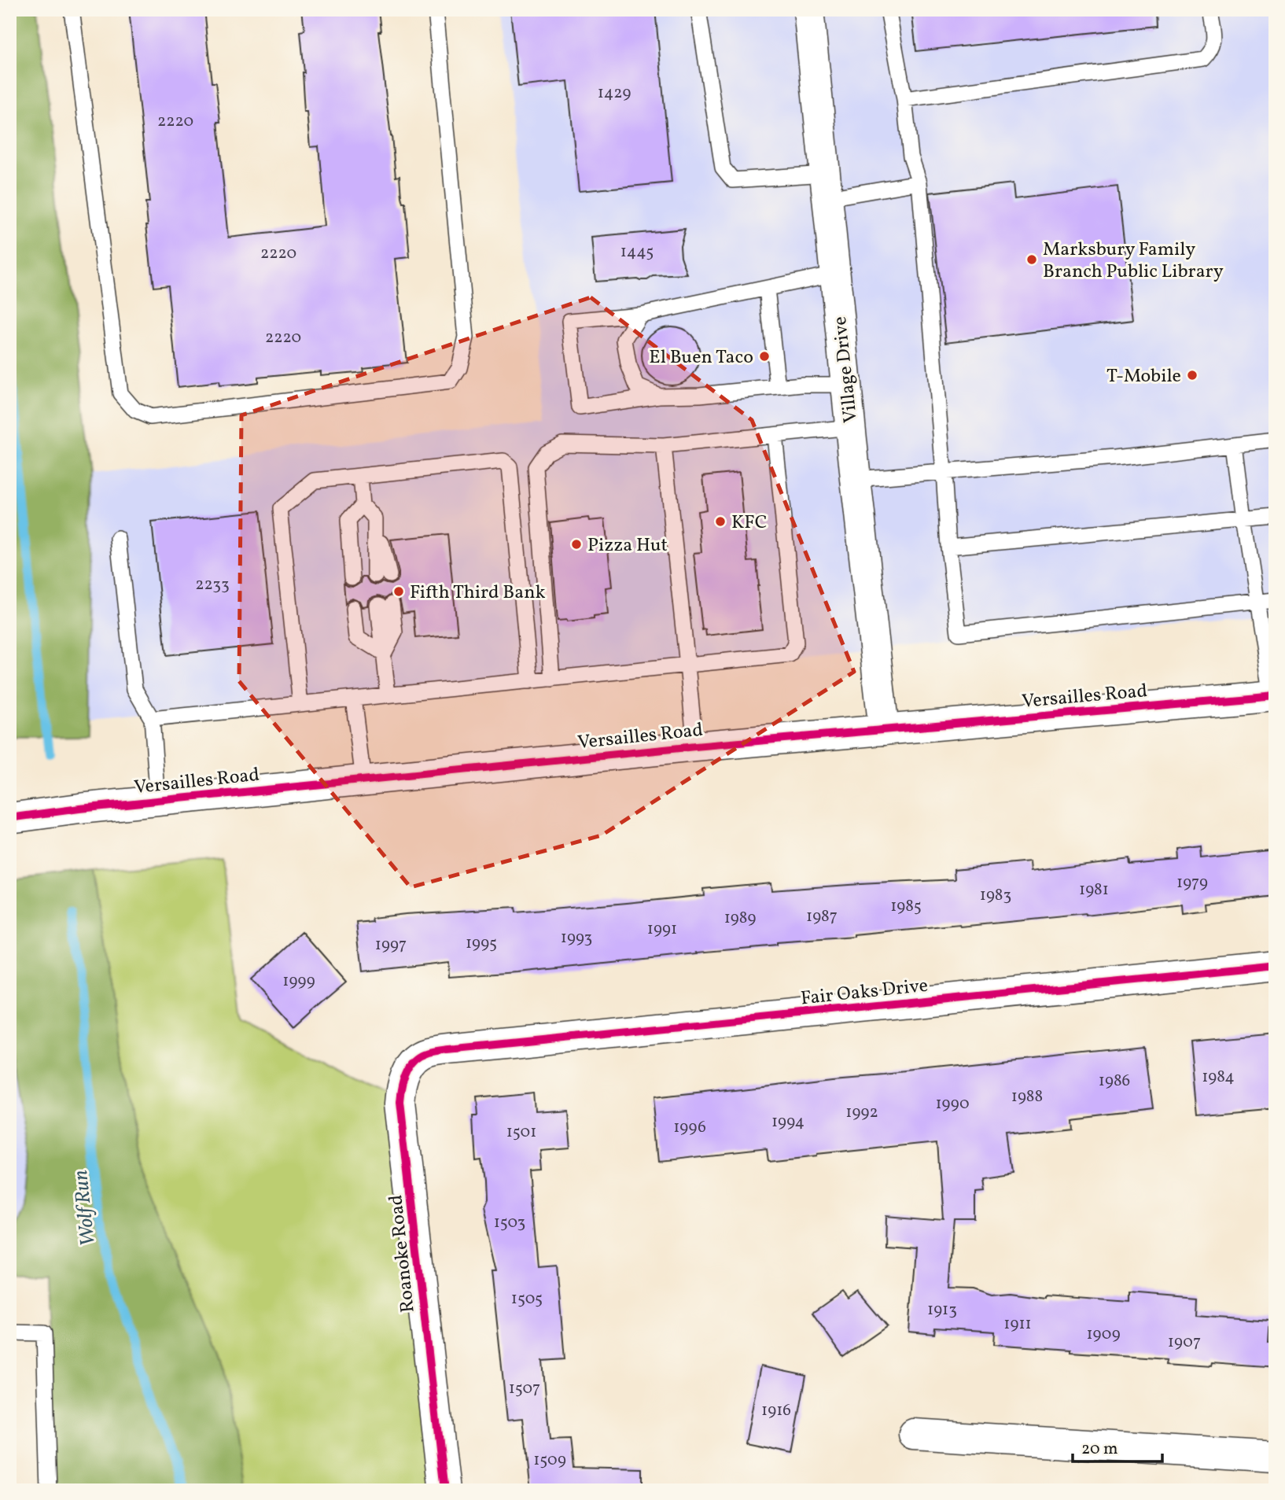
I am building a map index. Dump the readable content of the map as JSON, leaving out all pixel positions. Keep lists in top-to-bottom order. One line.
{"streets":{"street":["Village Drive","Versailles Road","Fair Oaks Drive","Roanoke Road"]},"crossings":[["Village Drive","Versailles Road"],["Fair Oaks Drive","Roanoke Road"]],"water":["Wolf Run"],"places":["Marksbury Family Branch Public Library","El Buen Taco","T-Mobile","KFC","Pizza Hut","Fifth Third Bank"],"house_numbers":["1429","2220","1445","2220","2220","2233","1979","1981","1983","1985","1987","1989","1991","1993","1995","1997","1999","1984","1986","1988","1990","1992","1994","1996","1501","1503","1505","1913","1911","1909","1907","1507","1916","1509"],"scale_bar":"20 m"}
